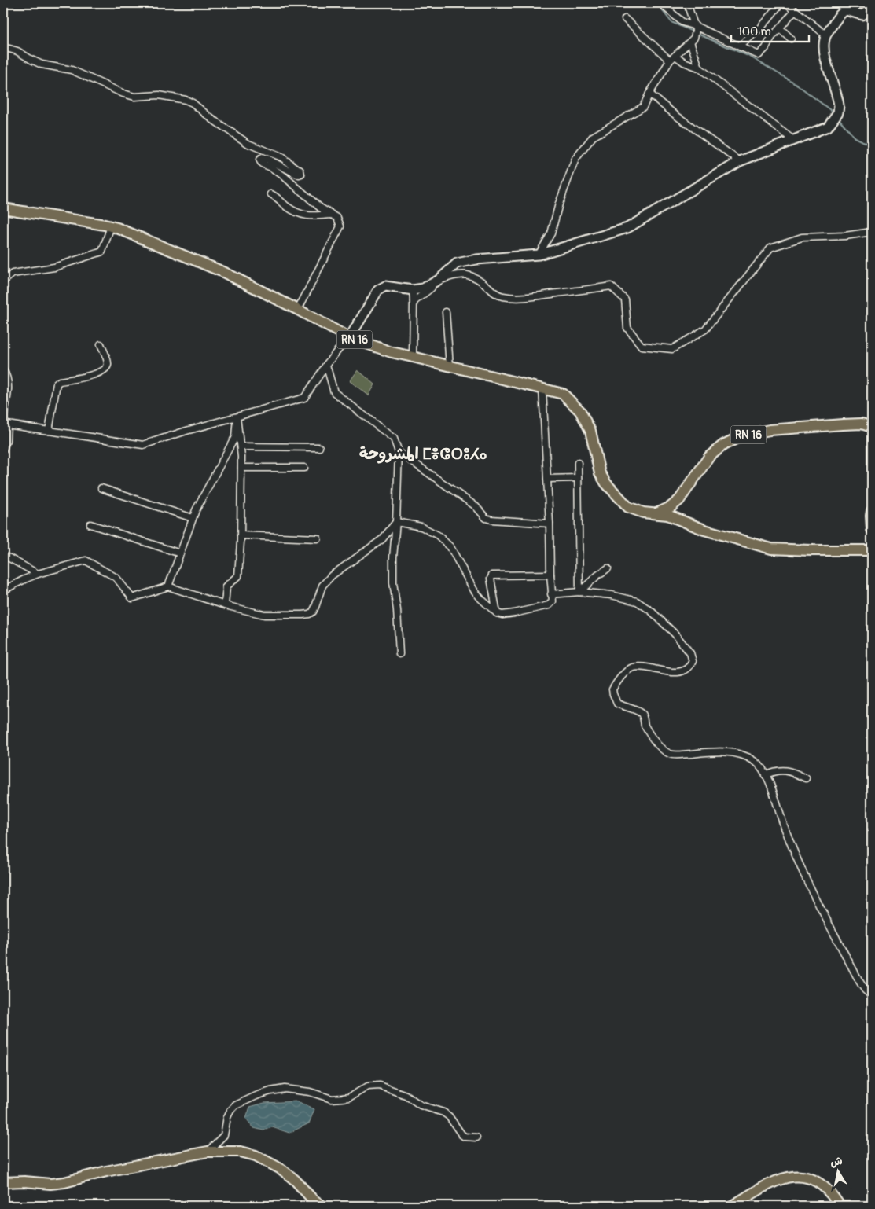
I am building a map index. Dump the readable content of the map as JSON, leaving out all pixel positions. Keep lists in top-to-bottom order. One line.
{"streets":{"main road":["RN 16"]},"districts":["المشروحة ⵎⴻⵛⵔⵓⵃⴰ"],"scale_bar":"100 m","north":"top"}
